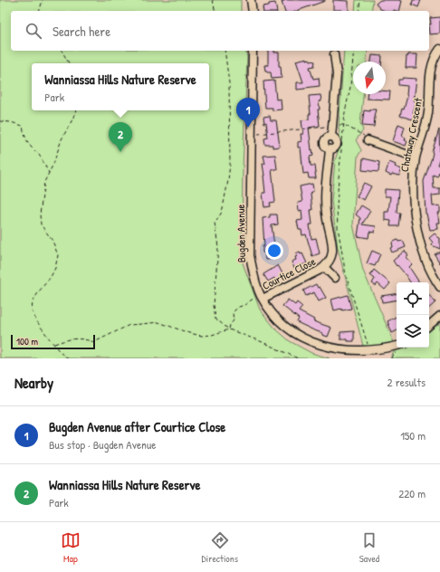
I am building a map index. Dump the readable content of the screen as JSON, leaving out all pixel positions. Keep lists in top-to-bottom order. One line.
{"streets":{"street":["Chataway Crescent","Bugden Avenue","Courtice Close"]},"crossings":[["Bugden Avenue","Courtice Close"]],"scale_bar":"100 m","north":"bottom","page":{"search":"Search here","popup":["Wanniassa Hills Nature Reserve","Park"],"pins":["1","2"],"scale":"100 m","heading":["Nearby","2 results"],"list":[{"mark":"1","name":"Bugden Avenue after Courtice Close","note":"Bus stop · Bugden Avenue","value":"150 m"},{"mark":"2","name":"Wanniassa Hills Nature Reserve","note":"Park","value":"220 m"}],"nav":["Map","Directions","Saved"]}}
